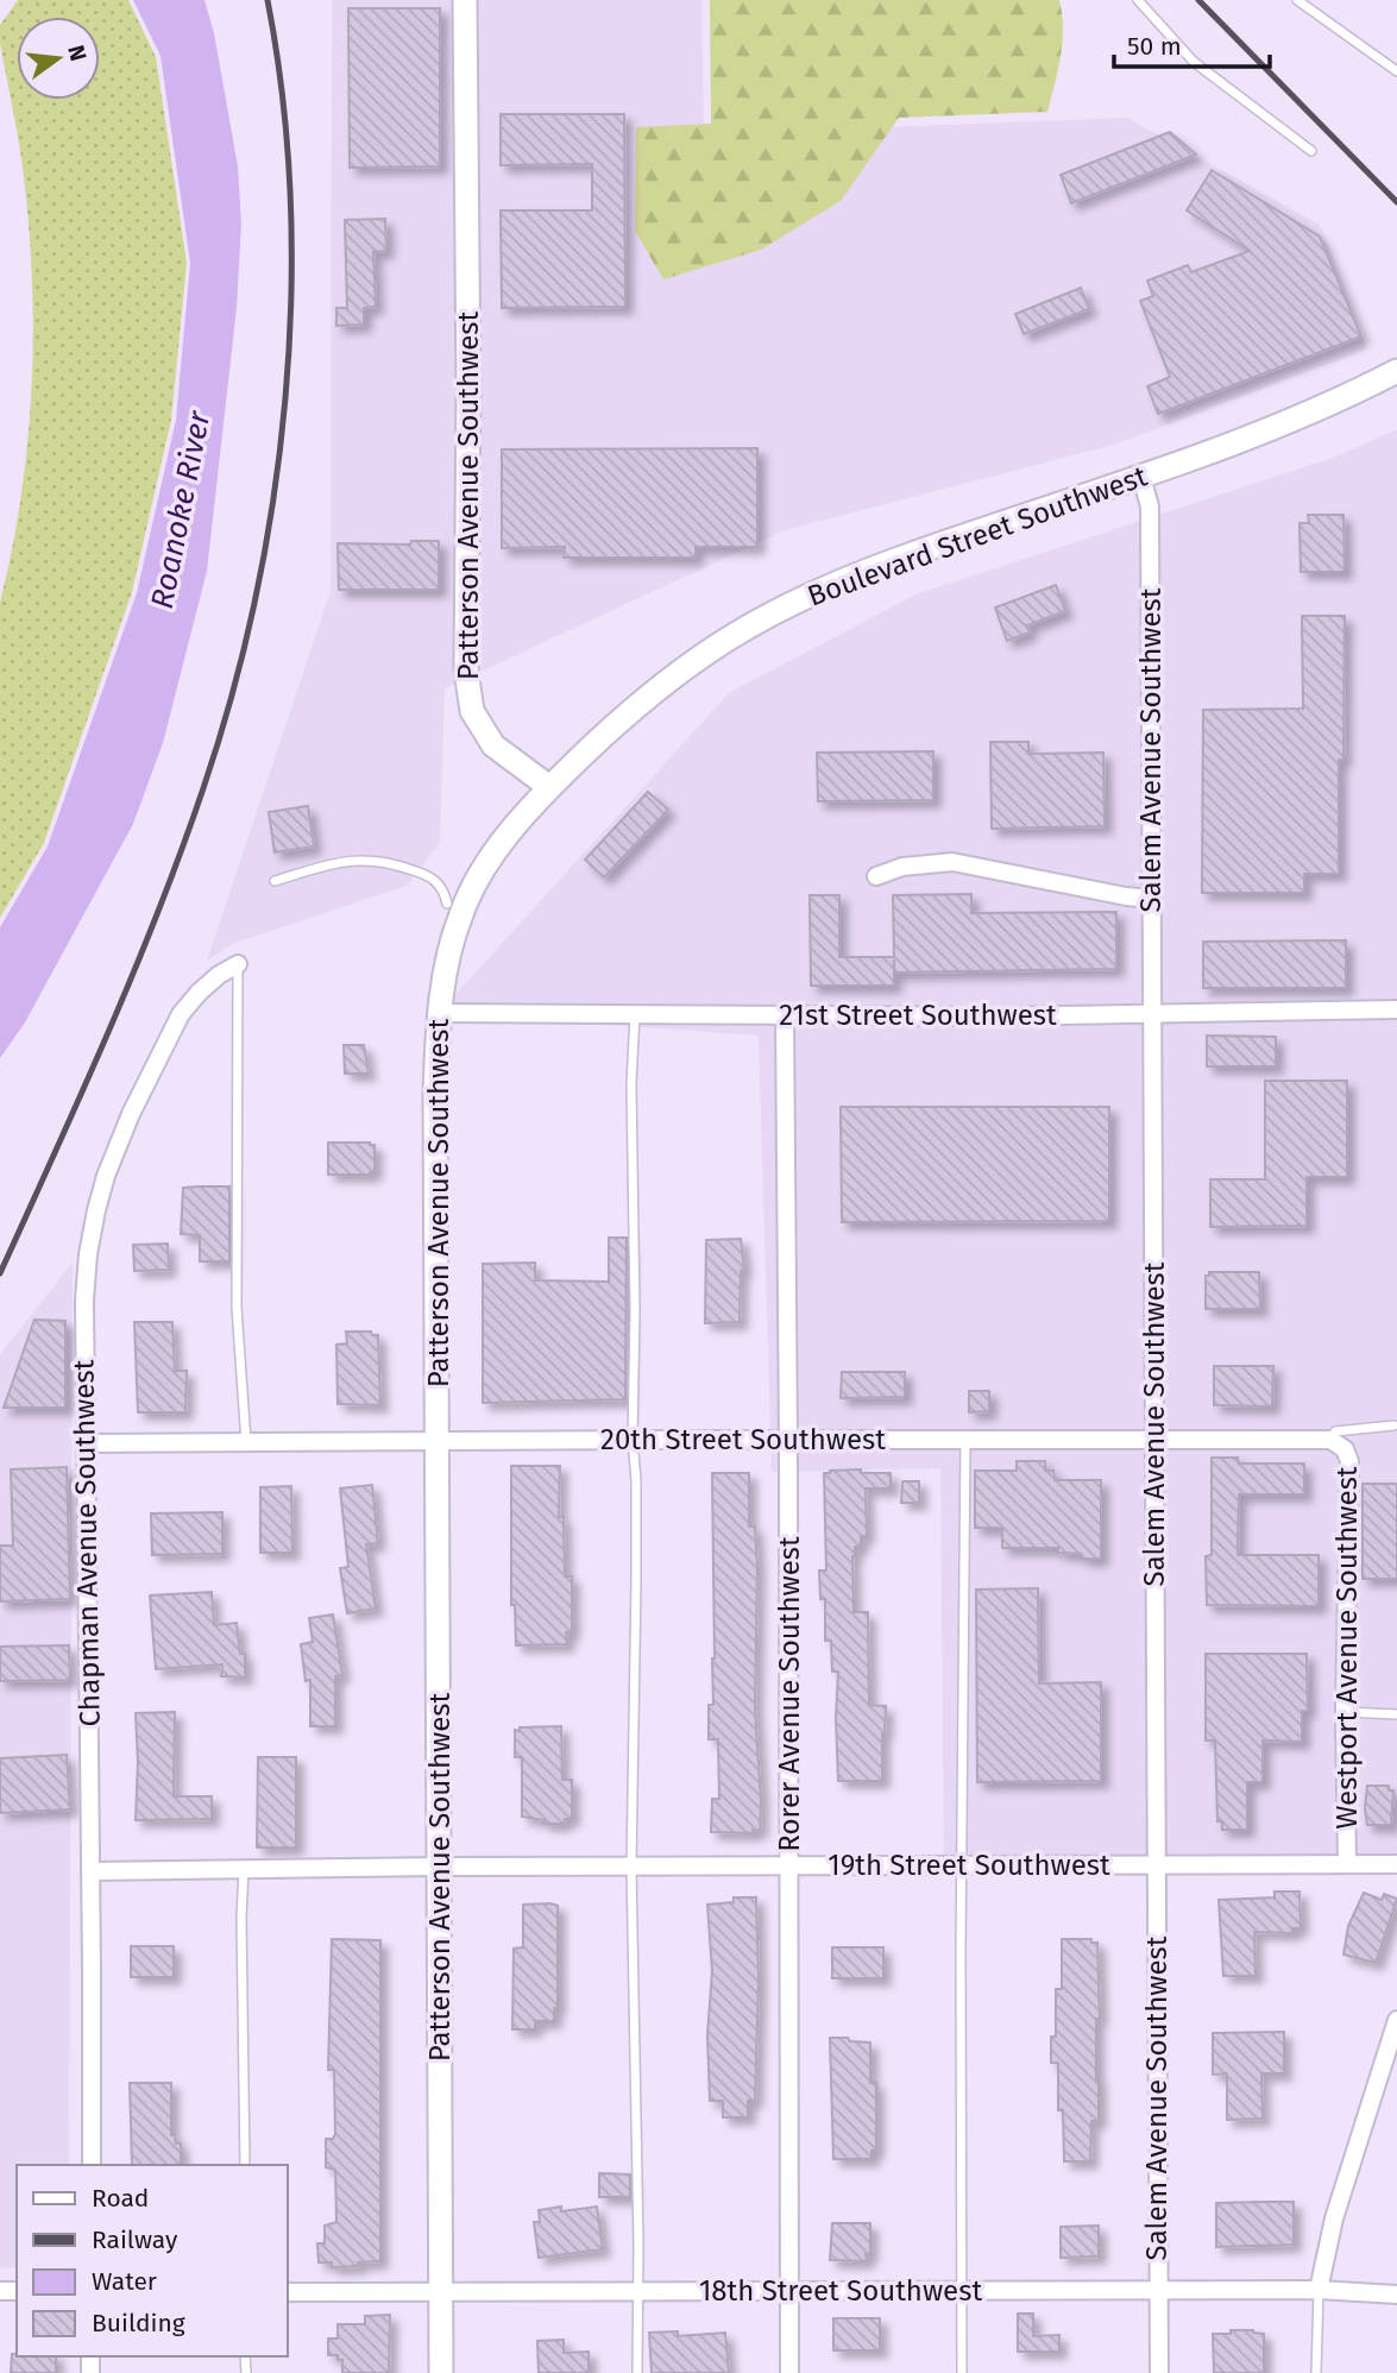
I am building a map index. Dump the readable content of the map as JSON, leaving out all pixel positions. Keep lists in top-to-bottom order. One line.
{"streets":{"main road":["Patterson Avenue Southwest","Boulevard Street Southwest"],"street":["Salem Avenue Southwest","21st Street Southwest","20th Street Southwest","Chapman Avenue Southwest","Westport Avenue Southwest","Rorer Avenue Southwest","19th Street Southwest","18th Street Southwest"]},"crossings":[["Patterson Avenue Southwest","Boulevard Street Southwest"],["Patterson Avenue Southwest","21st Street Southwest"],["Patterson Avenue Southwest","20th Street Southwest"],["Patterson Avenue Southwest","19th Street Southwest"],["Patterson Avenue Southwest","18th Street Southwest"],["Boulevard Street Southwest","Salem Avenue Southwest"],["Salem Avenue Southwest","21st Street Southwest"],["Salem Avenue Southwest","20th Street Southwest"],["Salem Avenue Southwest","19th Street Southwest"],["Salem Avenue Southwest","18th Street Southwest"],["21st Street Southwest","Rorer Avenue Southwest"],["20th Street Southwest","Chapman Avenue Southwest"],["20th Street Southwest","Westport Avenue Southwest"],["20th Street Southwest","Rorer Avenue Southwest"],["Chapman Avenue Southwest","19th Street Southwest"],["Westport Avenue Southwest","19th Street Southwest"],["Rorer Avenue Southwest","19th Street Southwest"],["Rorer Avenue Southwest","18th Street Southwest"]],"water":["Roanoke River"],"legend":["Road","Railway","Water","Building"],"scale_bar":"50 m","north":"right"}
